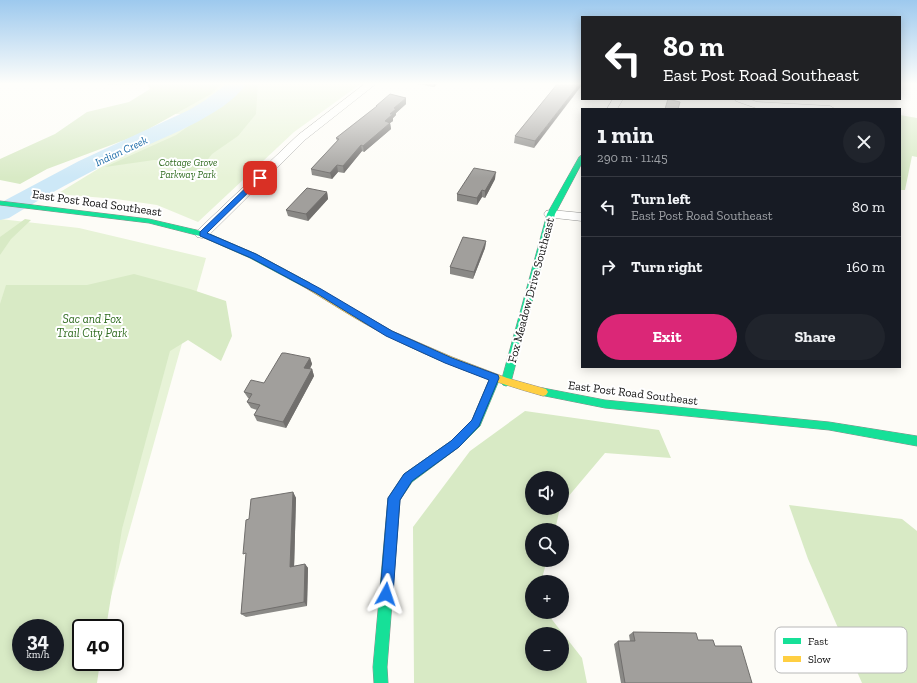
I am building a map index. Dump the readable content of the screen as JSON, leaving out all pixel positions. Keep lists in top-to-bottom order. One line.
{"streets":{"main road":["East Post Road Southeast","Fox Meadow Drive Southeast"]},"crossings":[["East Post Road Southeast","Fox Meadow Drive Southeast"]],"water":["Indian Creek"],"parks":["Cottage Grove Parkway Park","Sac and Fox Trail City Park"],"legend":["Fast","Slow"],"page":{"turn":["80 m","East Post Road Southeast"],"heading":["1 min","290 m · 11:45"],"list":[{"name":"Turn left","note":"East Post Road Southeast","value":"80 m"},{"name":"Turn right","value":"160 m"}],"buttons":["Exit","Share"],"map_buttons":["+","−"],"speed":"34 km/h","limit":"40"}}
